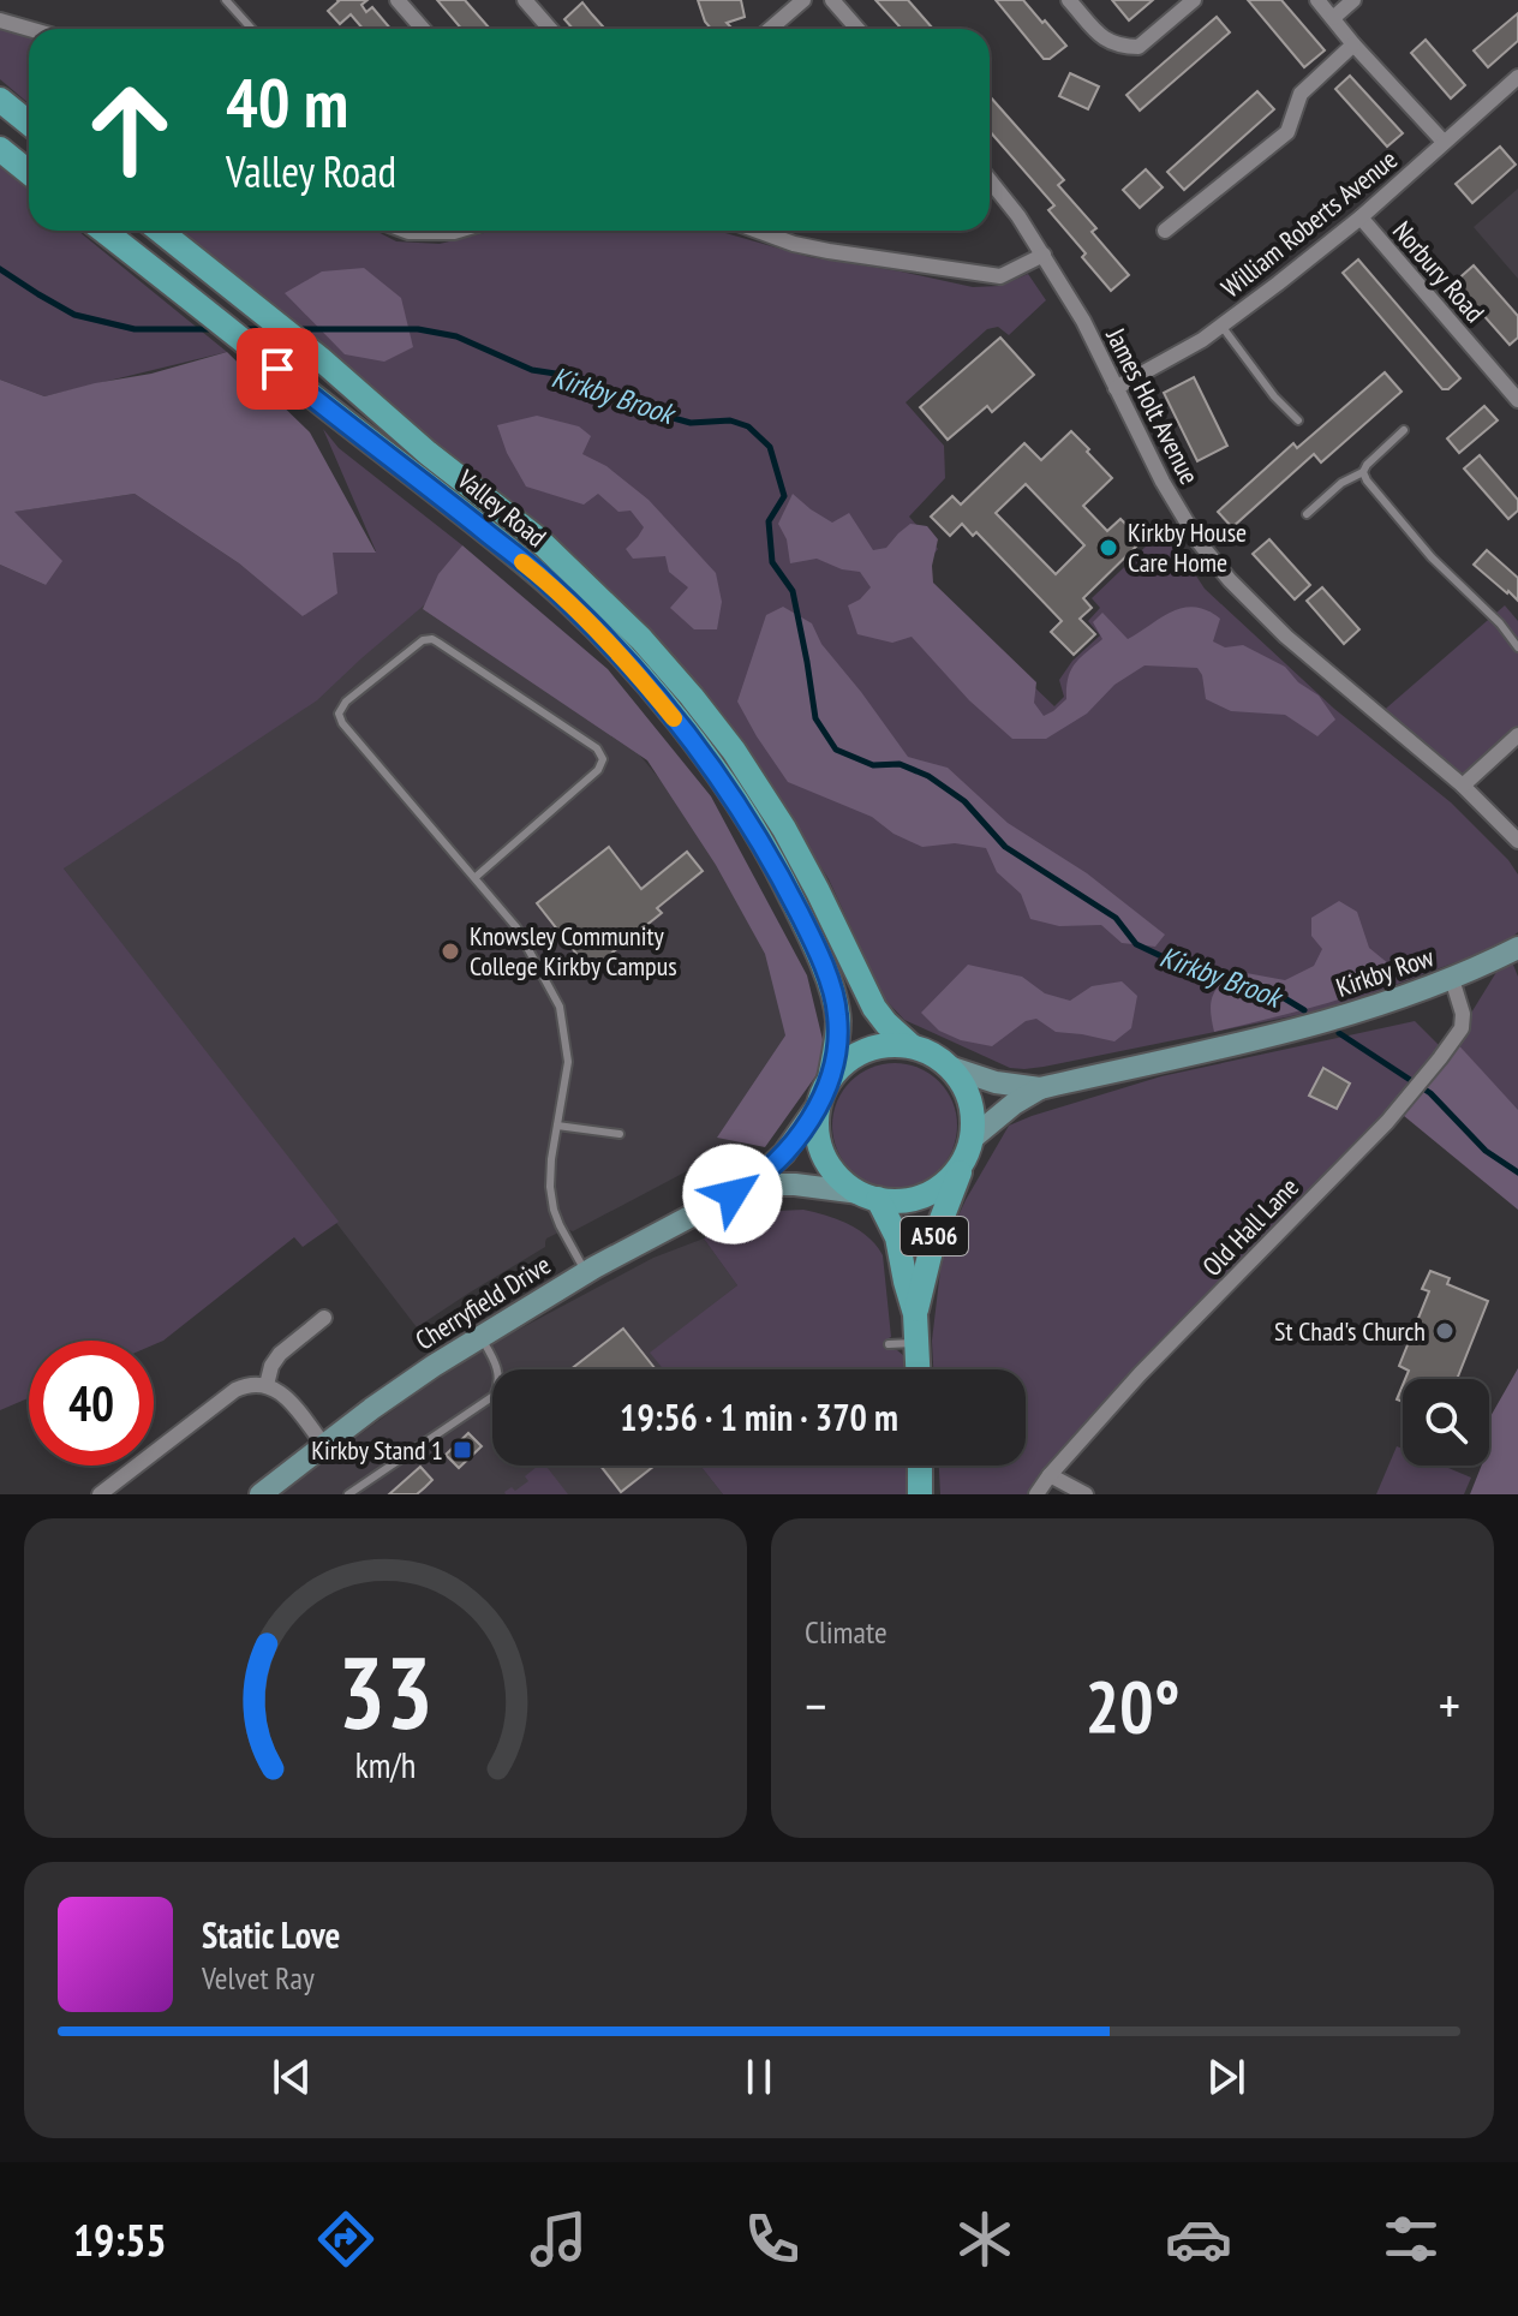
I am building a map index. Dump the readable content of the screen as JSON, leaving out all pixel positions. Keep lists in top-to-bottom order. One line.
{"streets":{"main road":["Valley Road","A506"],"street":["William Roberts Avenue","Norbury Road","James Holt Avenue","Kirkby Row","Old Hall Lane","Cherryfield Drive"]},"crossings":[["William Roberts Avenue","Norbury Road"],["William Roberts Avenue","James Holt Avenue"],["Valley Road","Kirkby Row"],["Valley Road","A506"],["Valley Road","Cherryfield Drive"],["Kirkby Row","Old Hall Lane"],["Kirkby Row","A506"],["Kirkby Row","Cherryfield Drive"],["A506","Cherryfield Drive"]],"water":["Kirkby Brook"],"places":{"other":["Kirkby House Care Home","Knowsley Community College Kirkby Campus","St Chad's Church"],"transit":["Kirkby Stand 1"]},"page":{"turn":["40 m","Valley Road"],"limit":"40","trip":"19:56 · 1 min · 370 m","tile":"Climate","heat":["−","20°","+"],"song":["Static Love","Velvet Ray"],"tabs":"19:55","gauge":["33","km/h"]}}
